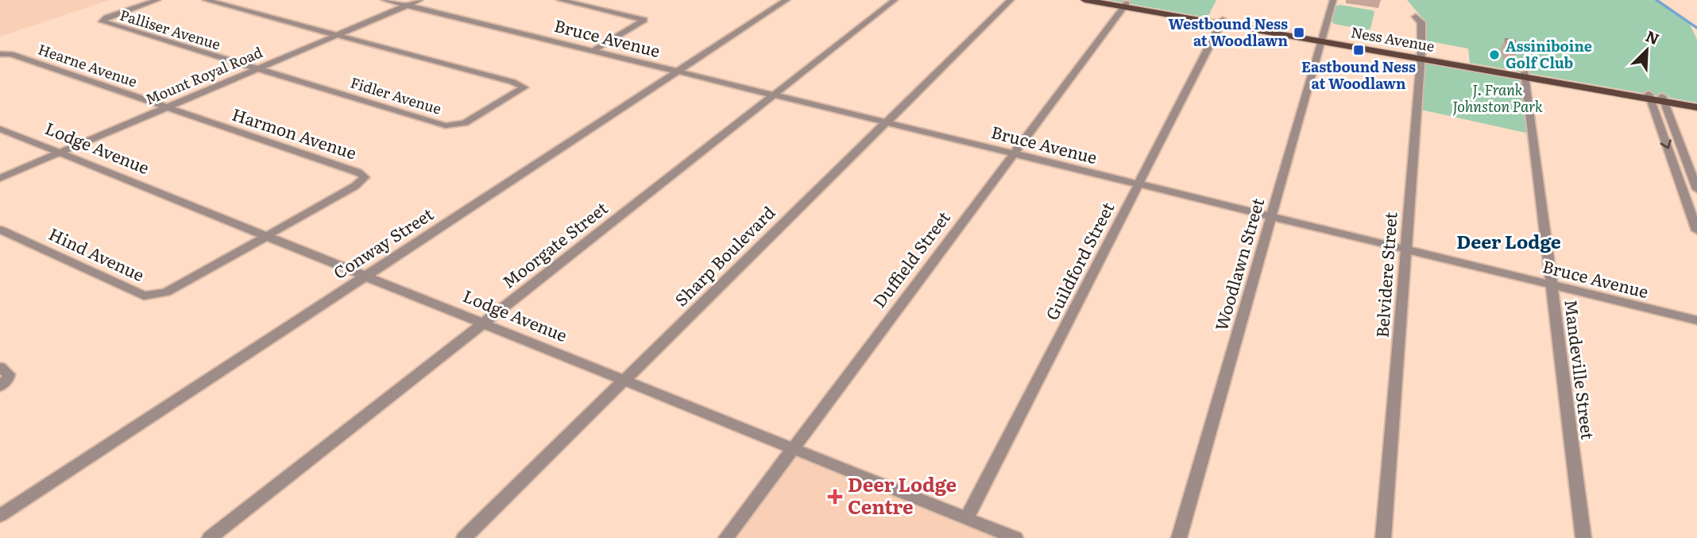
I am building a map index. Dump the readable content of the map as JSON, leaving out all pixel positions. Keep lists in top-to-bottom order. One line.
{"streets":{"main road":["Ness Avenue"],"street":["Palliser Avenue","Bruce Avenue","Hearne Avenue","Mount Royal Road","Fidler Avenue","Harmon Avenue","Lodge Avenue","Conway Street","Moorgate Street","Hind Avenue","Sharp Boulevard","Duffield Street","Guildford Street","Woodlawn Street","Belvidere Street","Mandeville Street"]},"crossings":[["Palliser Avenue","Mount Royal Road"],["Palliser Avenue","Fidler Avenue"],["Bruce Avenue","Mount Royal Road"],["Bruce Avenue","Conway Street"],["Bruce Avenue","Moorgate Street"],["Bruce Avenue","Sharp Boulevard"],["Bruce Avenue","Duffield Street"],["Bruce Avenue","Guildford Street"],["Bruce Avenue","Woodlawn Street"],["Bruce Avenue","Belvidere Street"],["Bruce Avenue","Mandeville Street"],["Ness Avenue","Duffield Street"],["Ness Avenue","Guildford Street"],["Ness Avenue","Woodlawn Street"],["Ness Avenue","Belvidere Street"],["Ness Avenue","Mandeville Street"],["Hearne Avenue","Mount Royal Road"],["Hearne Avenue","Harmon Avenue"],["Mount Royal Road","Fidler Avenue"],["Mount Royal Road","Harmon Avenue"],["Mount Royal Road","Lodge Avenue"],["Harmon Avenue","Lodge Avenue"],["Harmon Avenue","Hind Avenue"],["Lodge Avenue","Conway Street"],["Lodge Avenue","Moorgate Street"],["Lodge Avenue","Hind Avenue"],["Lodge Avenue","Sharp Boulevard"],["Lodge Avenue","Duffield Street"],["Lodge Avenue","Guildford Street"]],"districts":["Deer Lodge"],"parks":["J. Frank Johnston Park"],"places":{"transit":["Westbound Ness at Woodlawn","Eastbound Ness at Woodlawn"],"other":["Assiniboine Golf Club"],"health":["Deer Lodge Centre"]},"north":"top right"}
